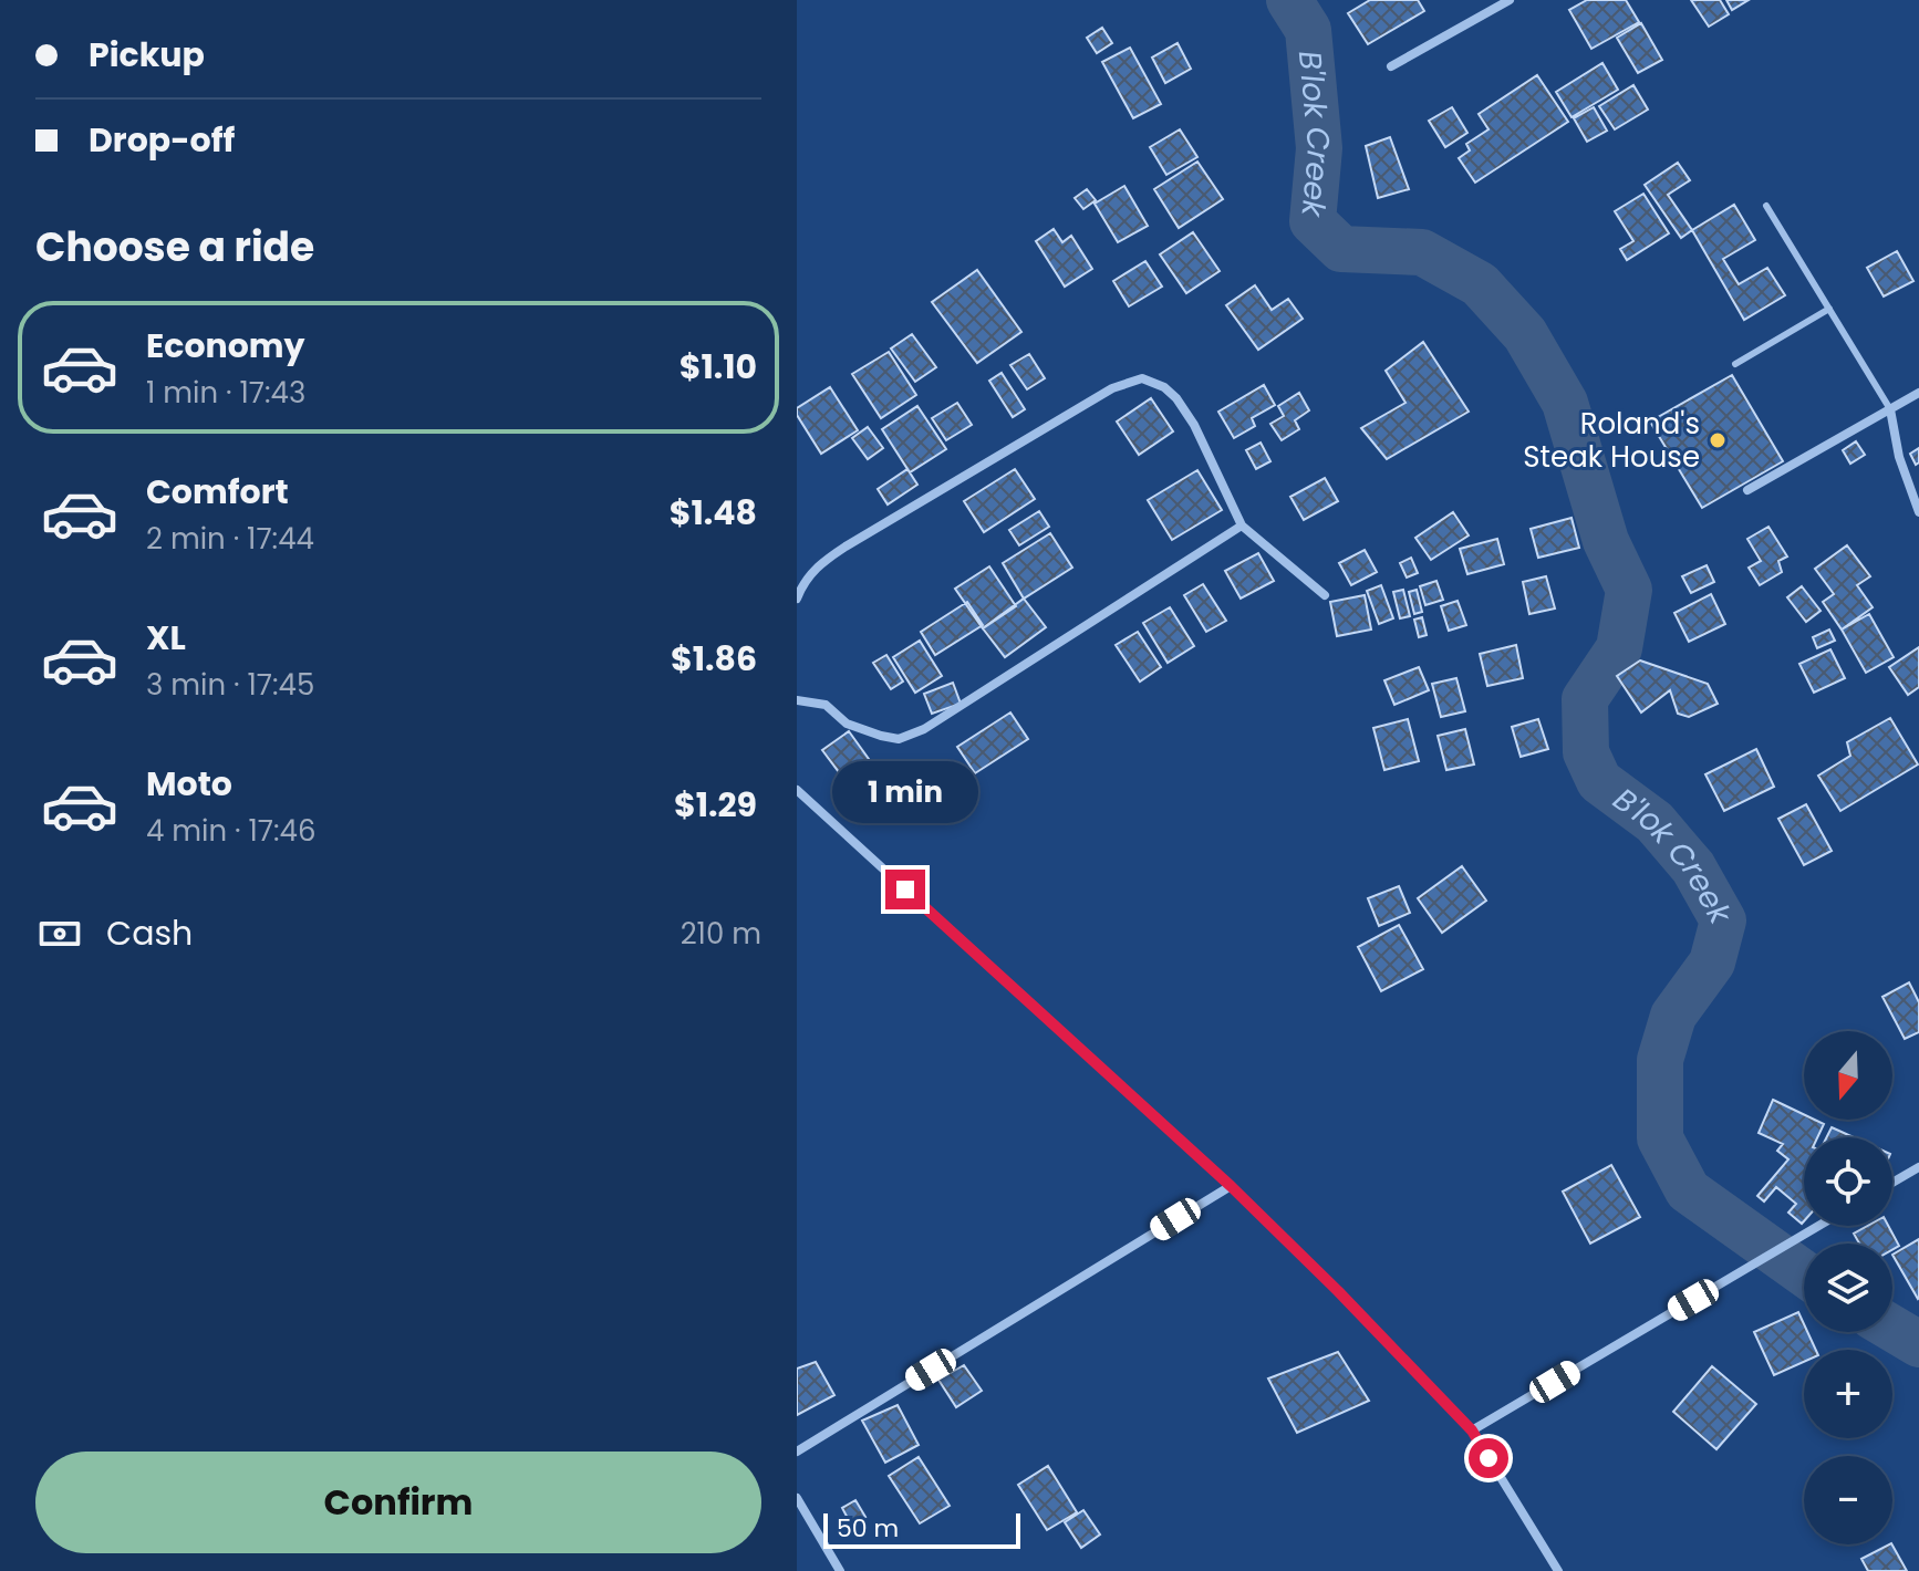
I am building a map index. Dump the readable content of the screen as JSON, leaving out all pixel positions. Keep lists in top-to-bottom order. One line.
{"water":["B'lok Creek"],"places":["Roland's Steak House"],"scale_bar":"50 m","north":"bottom","page":{"banner":["Pickup","Drop-off"],"heading":"Choose a ride","list":[{"name":"Economy","note":"1 min · 17:43","value":"$1.10"},{"name":"Comfort","note":"2 min · 17:44","value":"$1.48"},{"name":"XL","note":"3 min · 17:45","value":"$1.86"},{"name":"Moto","note":"4 min · 17:46","value":"$1.29"}],"bubble":"1 min","pay":["Cash","210 m"],"map_buttons":["+","−"],"buttons":"Confirm","scale":"50 m"}}
